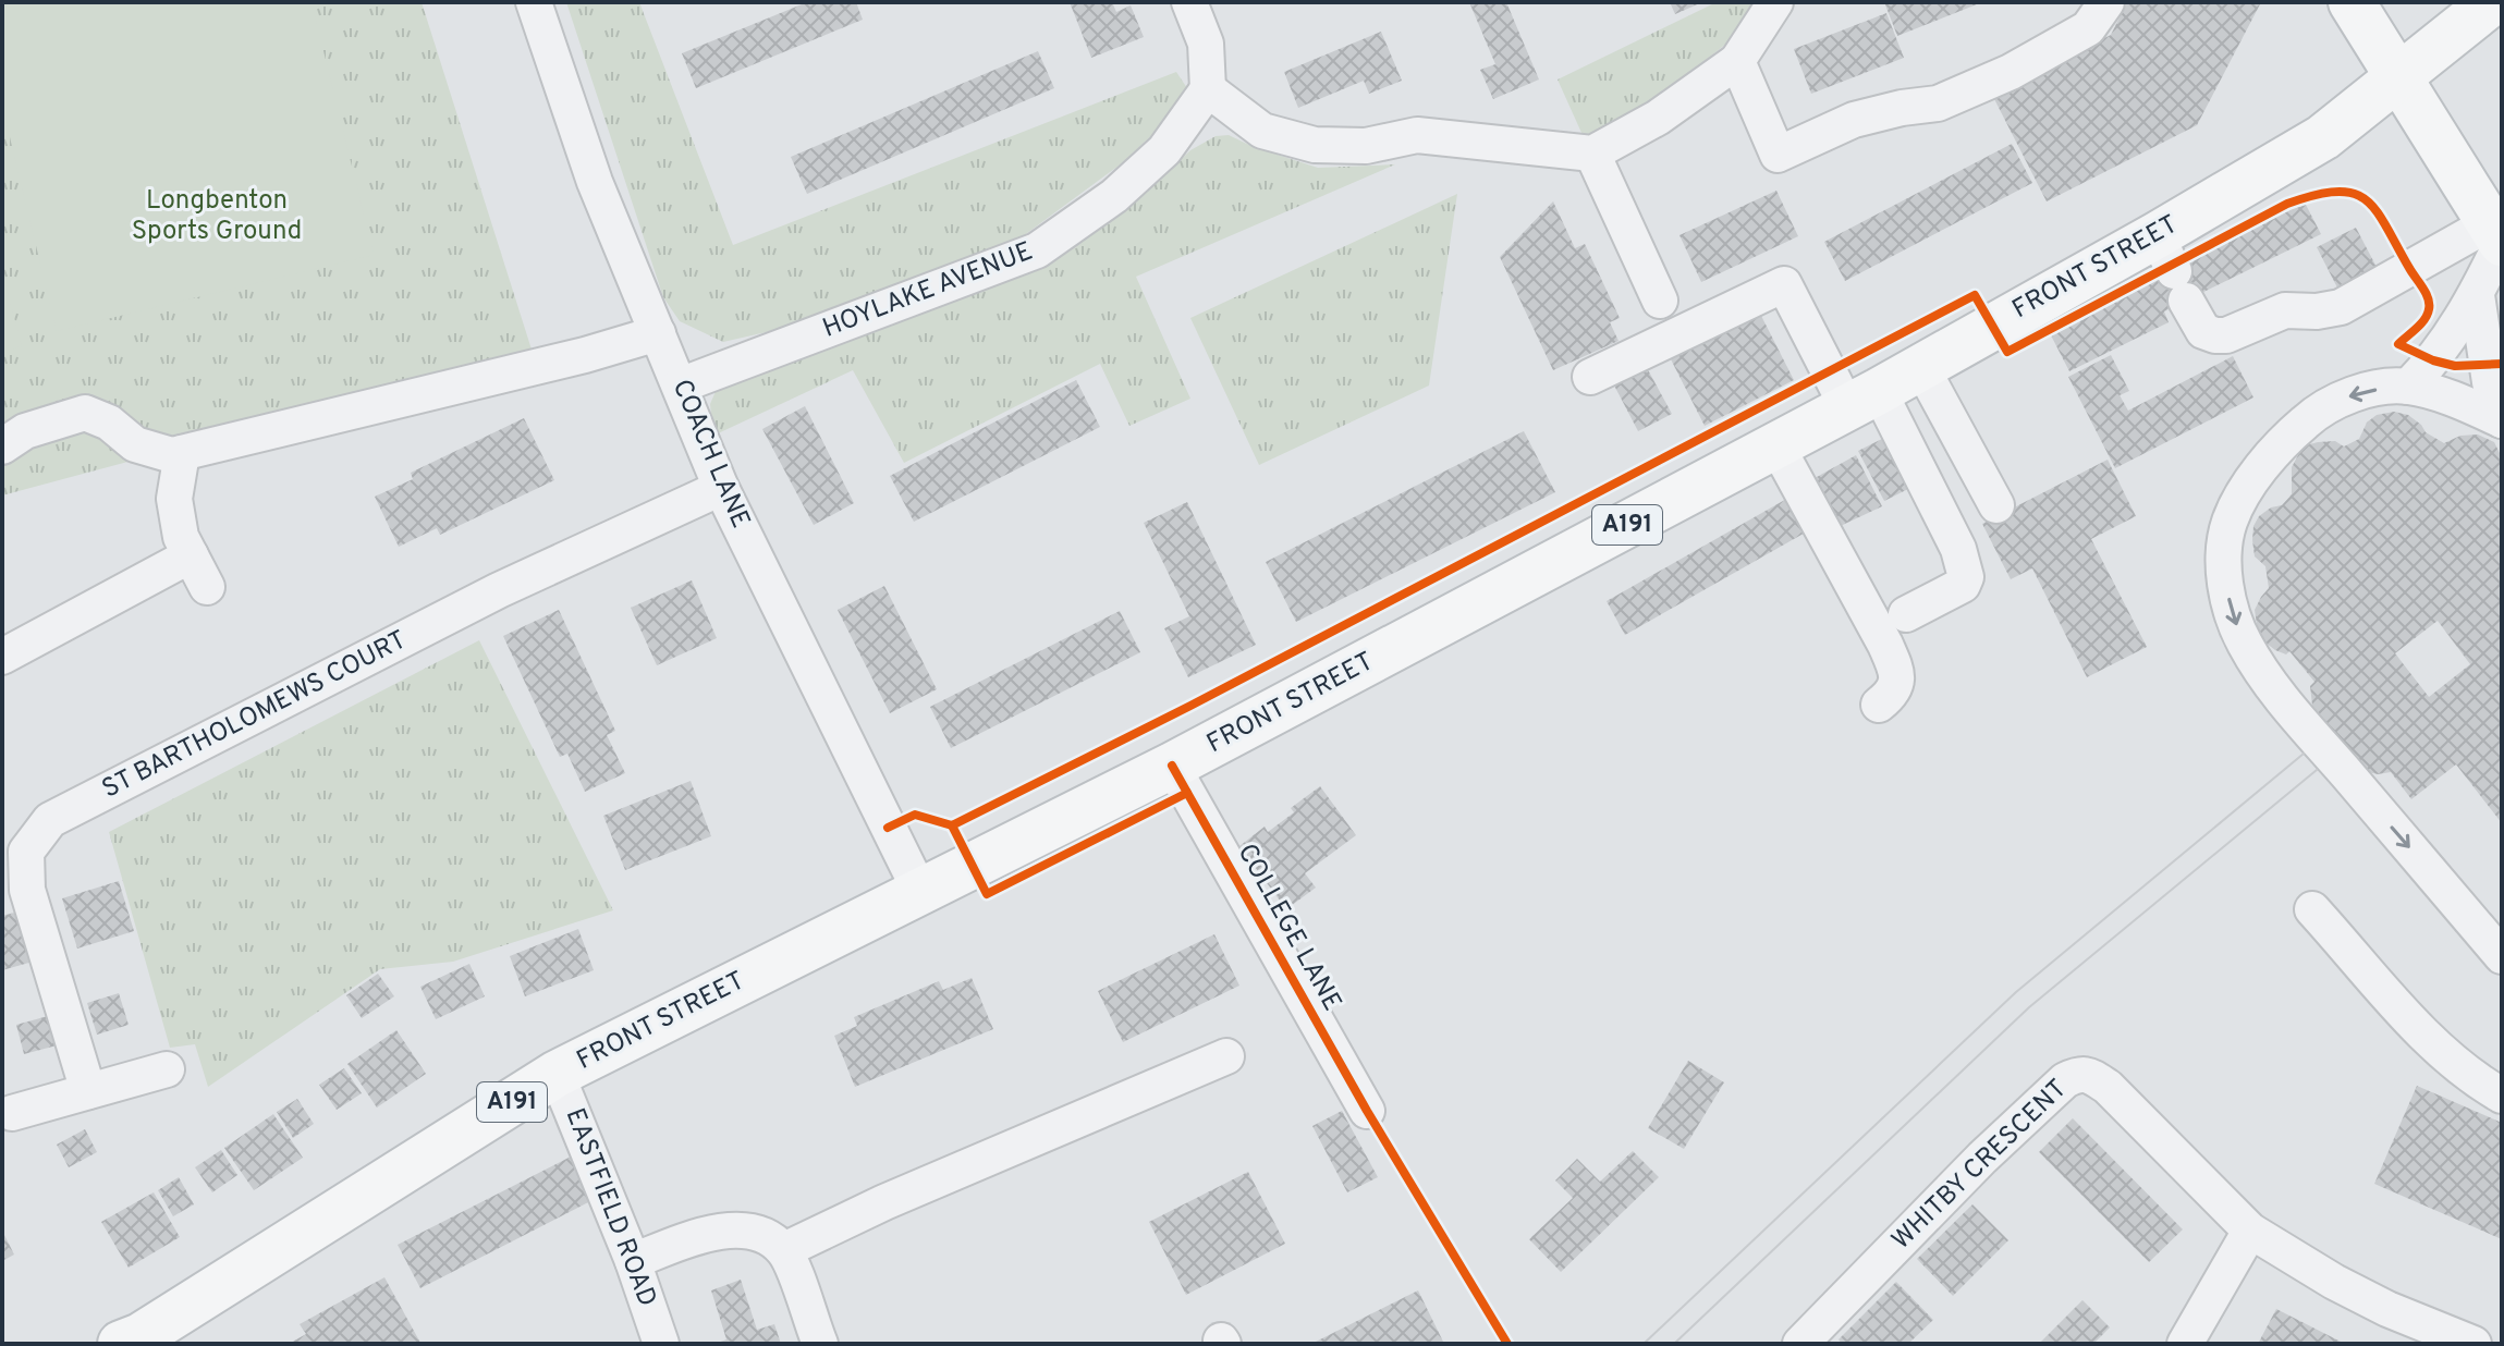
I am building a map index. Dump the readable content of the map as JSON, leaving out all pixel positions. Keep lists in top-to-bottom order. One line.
{"streets":{"main road":["FRONT STREET","A191"],"street":["HOYLAKE AVENUE","COACH LANE","ST BARTHOLOMEWS COURT","COLLEGE LANE","WHITBY CRESCENT","EASTFIELD ROAD"]},"crossings":[["FRONT STREET","COACH LANE"],["FRONT STREET","COLLEGE LANE"],["FRONT STREET","EASTFIELD ROAD"],["HOYLAKE AVENUE","COACH LANE"],["COACH LANE","ST BARTHOLOMEWS COURT"]],"parks":["Longbenton Sports Ground"]}
